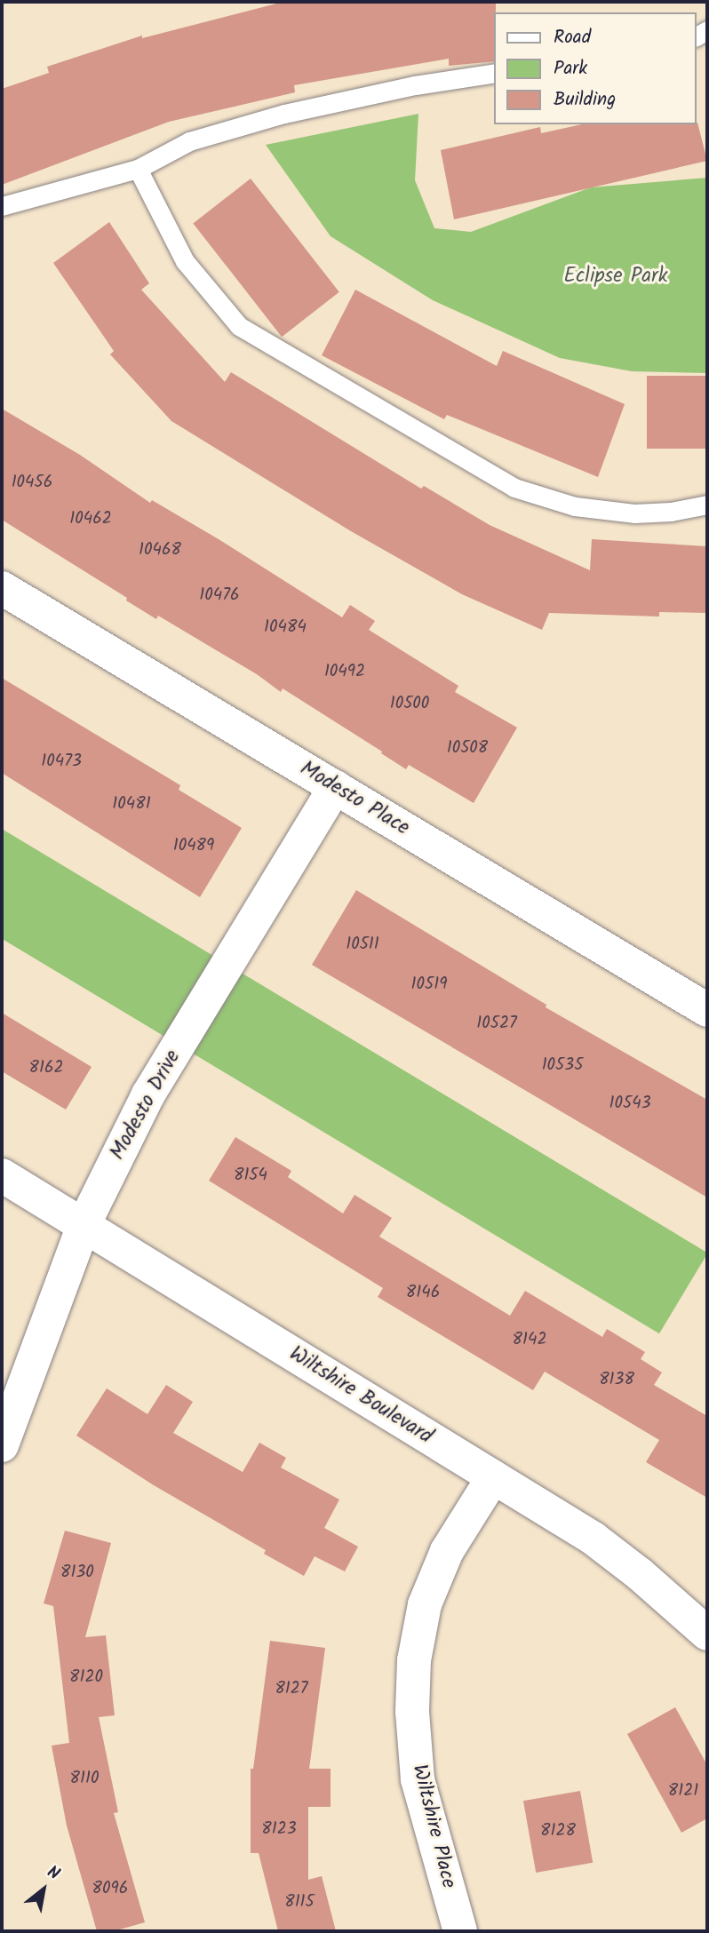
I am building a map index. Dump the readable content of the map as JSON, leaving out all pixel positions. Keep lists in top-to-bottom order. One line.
{"streets":{"street":["Modesto Place","Modesto Drive","Wiltshire Boulevard","Wiltshire Place"]},"crossings":[["Modesto Place","Modesto Drive"],["Modesto Drive","Wiltshire Boulevard"],["Wiltshire Boulevard","Wiltshire Place"]],"parks":["Eclipse Park"],"house_numbers":["10456","10462","10468","10476","10484","10492","10500","10508","10473","10481","10489","10511","10519","10527","10535","8162","10543","8154","8146","8142","8138","8130","8120","8127","8110","8121","8123","8128","8096","8115"],"legend":["Road","Park","Building"],"north":"top right"}
